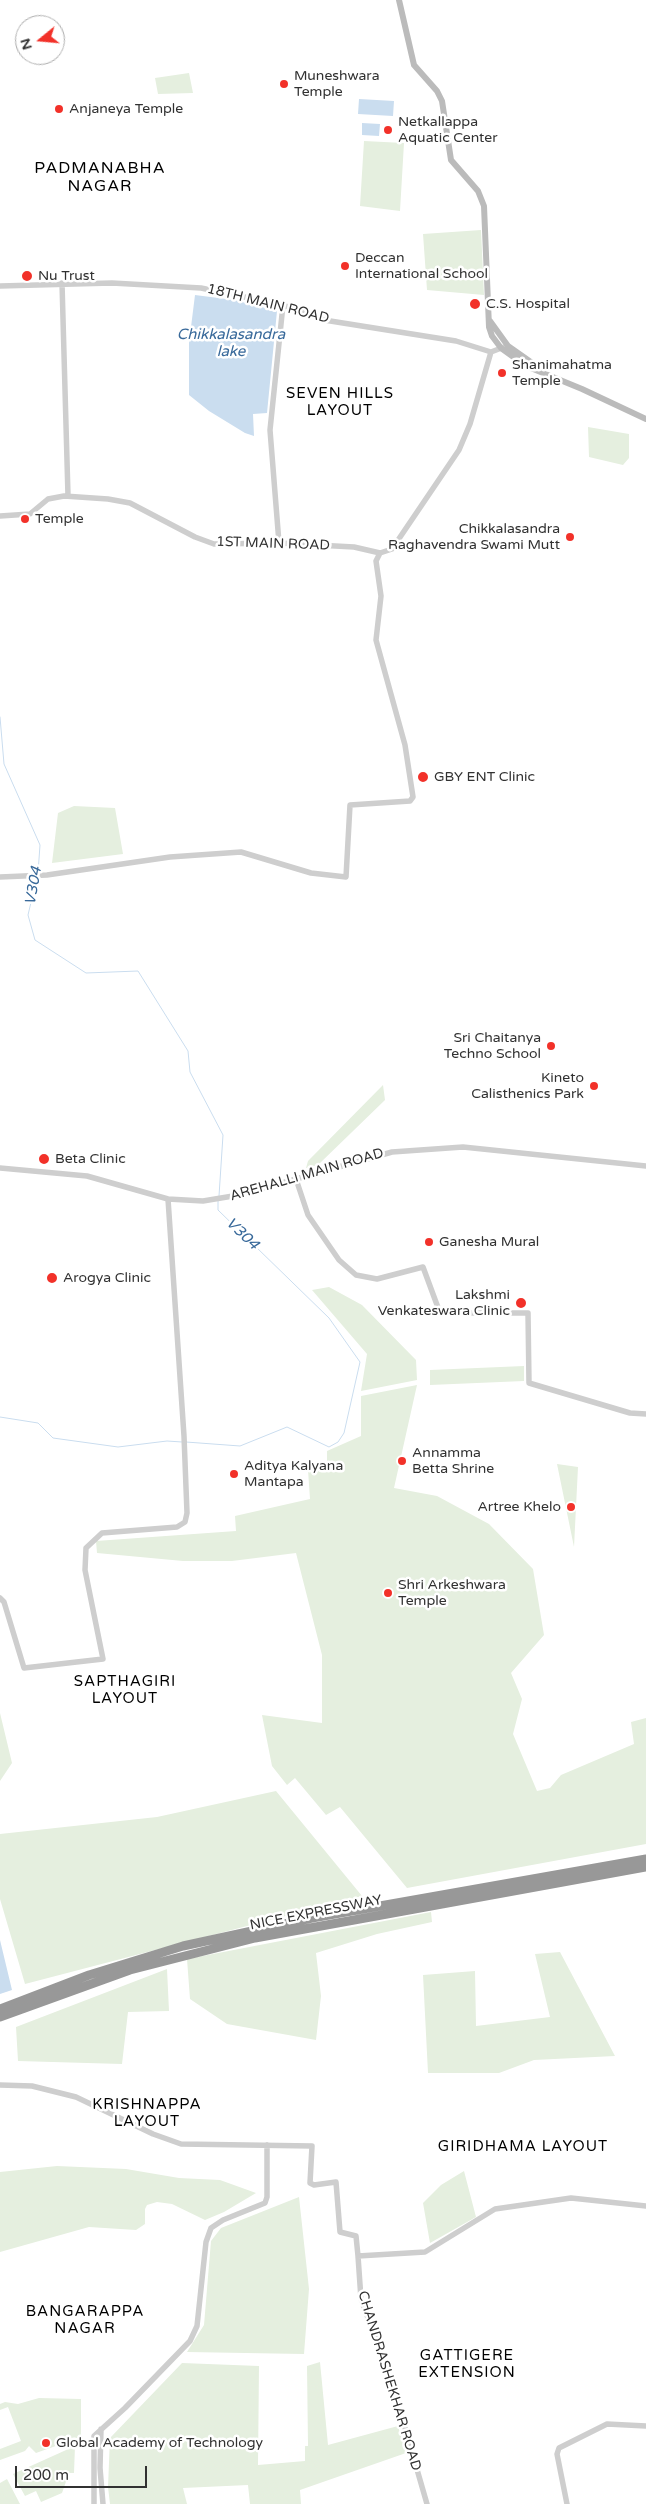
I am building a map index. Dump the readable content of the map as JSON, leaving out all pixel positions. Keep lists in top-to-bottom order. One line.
{"streets":{"highway":["NICE EXPRESSWAY"],"street":["18TH MAIN ROAD","1ST MAIN ROAD","AREHALLI MAIN ROAD","CHANDRASHEKHAR ROAD"]},"districts":["PADMANABHA NAGAR","SEVEN HILLS LAYOUT","SAPTHAGIRI LAYOUT","KRISHNAPPA LAYOUT","GIRIDHAMA LAYOUT","BANGARAPPA NAGAR","GATTIGERE EXTENSION"],"water":["Chikkalasandra lake","V304"],"places":["Muneshwara Temple","Anjaneya Temple","Netkallappa Aquatic Center","Deccan International School","Nu Trust","C.S. Hospital","Shanimahatma Temple","Temple","Chikkalasandra Raghavendra Swami Mutt","GBY ENT Clinic","Sri Chaitanya Techno School","Kineto Calisthenics Park","Beta Clinic","Ganesha Mural","Arogya Clinic","Lakshmi Venkateswara Clinic","Annamma Betta Shrine","Aditya Kalyana Mantapa","Artree Khelo","Shri Arkeshwara Temple","Global Academy of Technology"],"scale_bar":"200 m","north":"left"}
